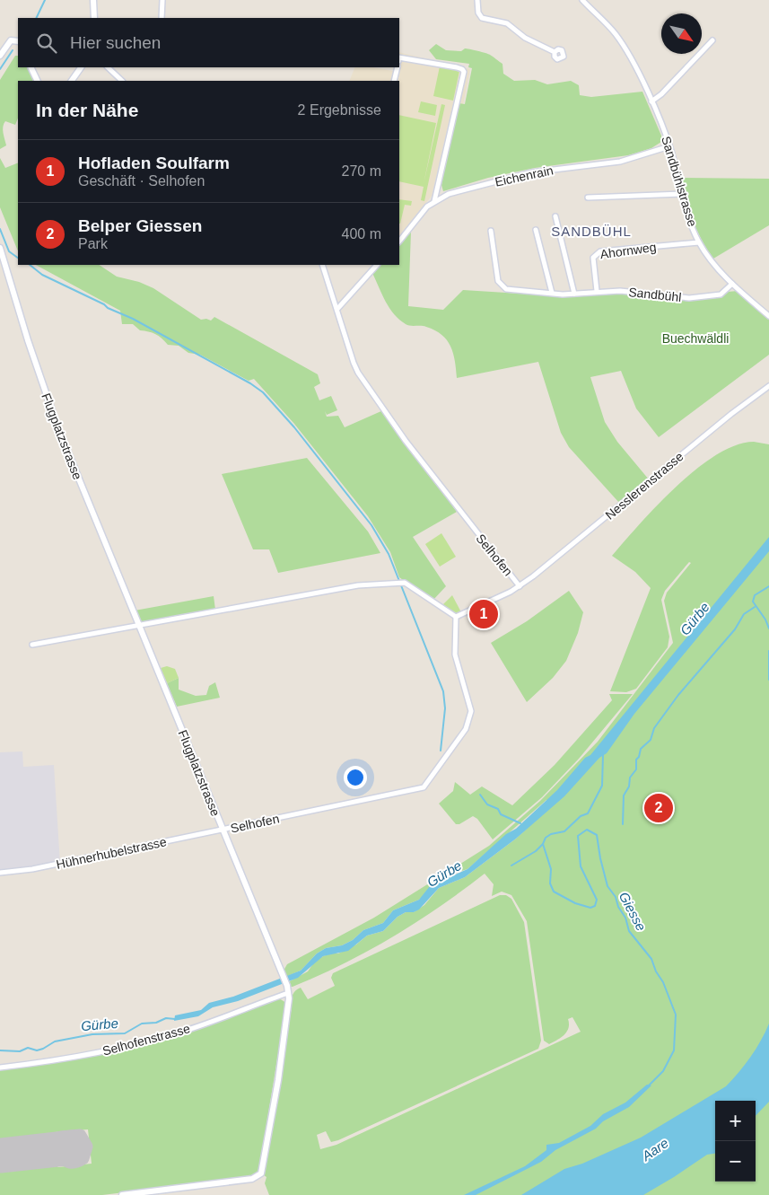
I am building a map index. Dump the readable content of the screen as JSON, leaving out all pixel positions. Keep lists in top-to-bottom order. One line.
{"streets":{"street":["Eichenrain","Sandbühlstrasse","Ahornweg","Sandbühl","Flugplatzstrasse","Nesslerenstrasse","Selhofen","Hühnerhubelstrasse","Selhofenstrasse"]},"crossings":[["Eichenrain","Sandbühlstrasse"],["Sandbühlstrasse","Ahornweg"],["Sandbühlstrasse","Sandbühl"],["Ahornweg","Sandbühl"],["Flugplatzstrasse","Selhofen"],["Flugplatzstrasse","Hühnerhubelstrasse"],["Flugplatzstrasse","Selhofenstrasse"],["Nesslerenstrasse","Selhofen"],["Selhofen","Hühnerhubelstrasse"]],"districts":["SANDBÜHL"],"water":["Gürbe","Giesse","Aare"],"parks":["Buechwäldli"],"north":"bottom right","page":{"search":"Hier suchen","heading":["In der Nähe","2 Ergebnisse"],"list":[{"mark":"1","name":"Hofladen Soulfarm","note":"Geschäft · Selhofen","value":"270 m"},{"mark":"2","name":"Belper Giessen","note":"Park","value":"400 m"}],"pins":["1","2"],"map_buttons":["+","−"]}}
